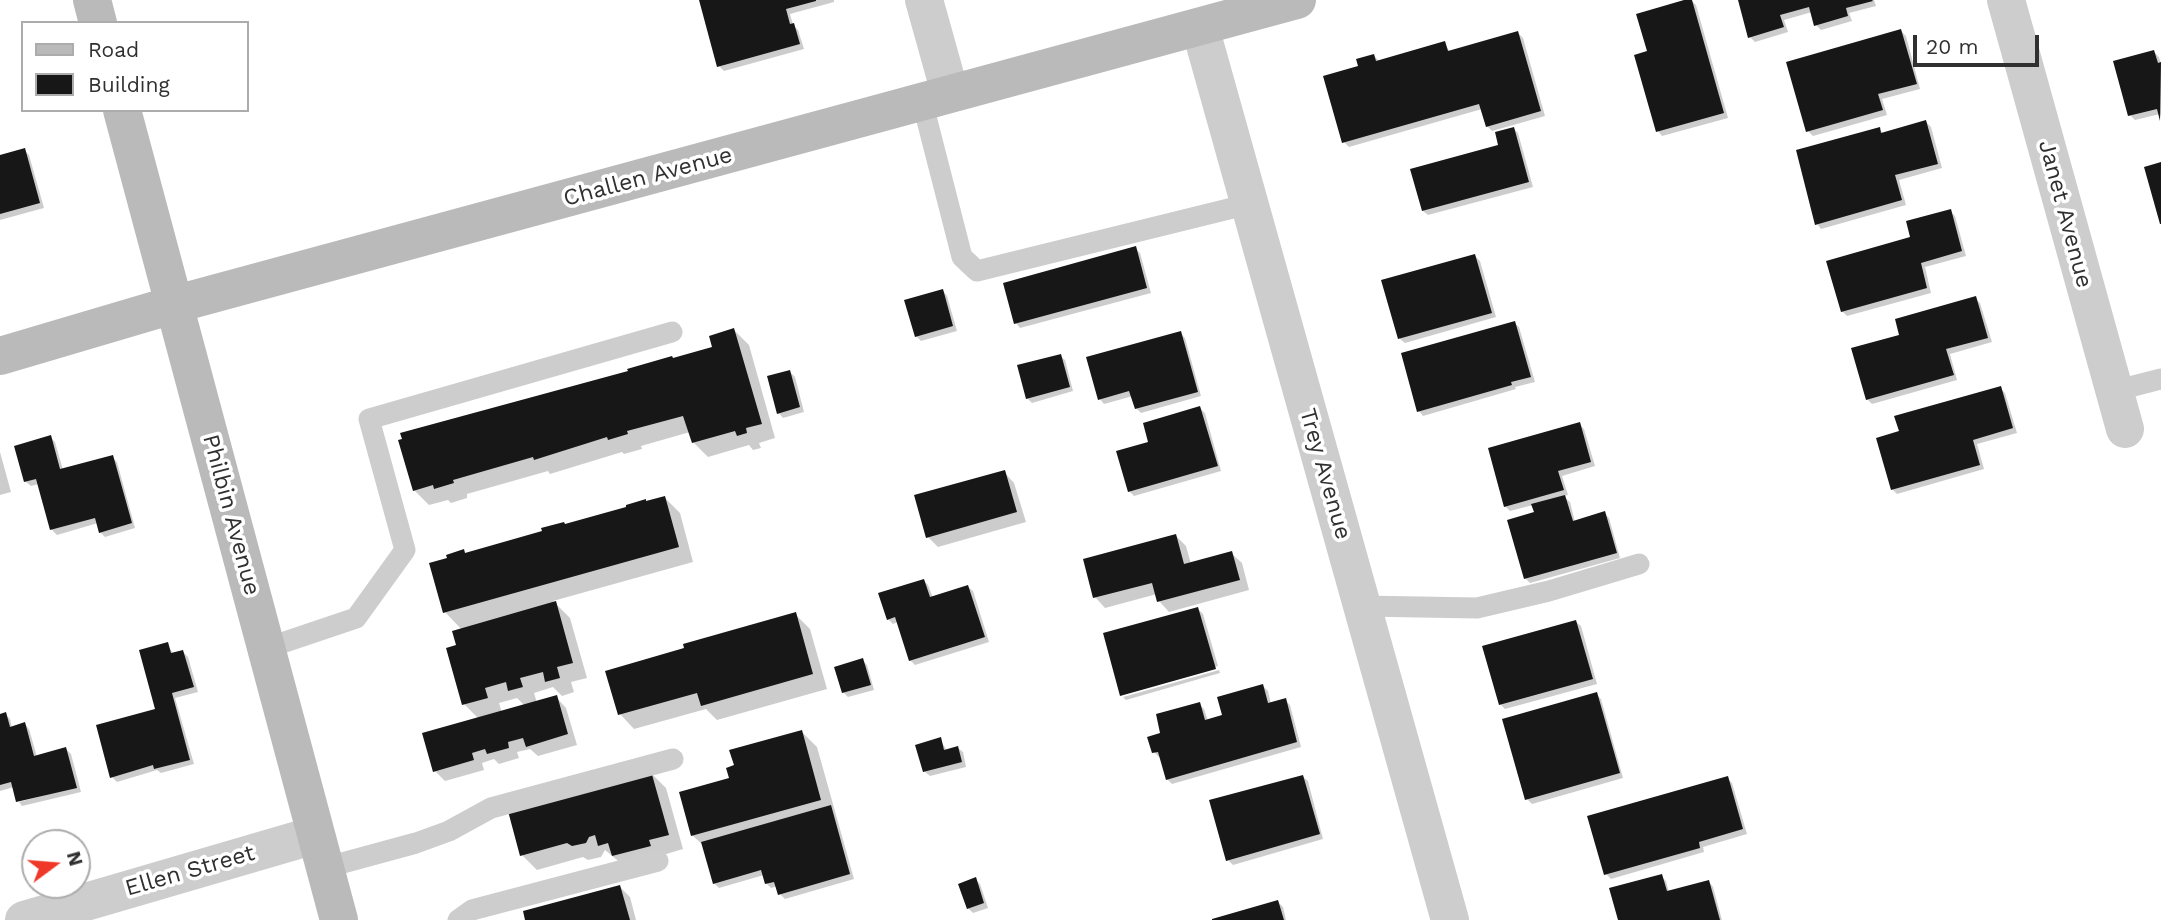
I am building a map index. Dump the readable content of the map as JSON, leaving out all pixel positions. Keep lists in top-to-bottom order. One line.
{"streets":{"street":["Challen Avenue","Janet Avenue","Trey Avenue","Philbin Avenue","Ellen Street"]},"crossings":[["Challen Avenue","Trey Avenue"],["Challen Avenue","Philbin Avenue"],["Philbin Avenue","Ellen Street"]],"legend":["Road","Building"],"scale_bar":"20 m","north":"right"}
